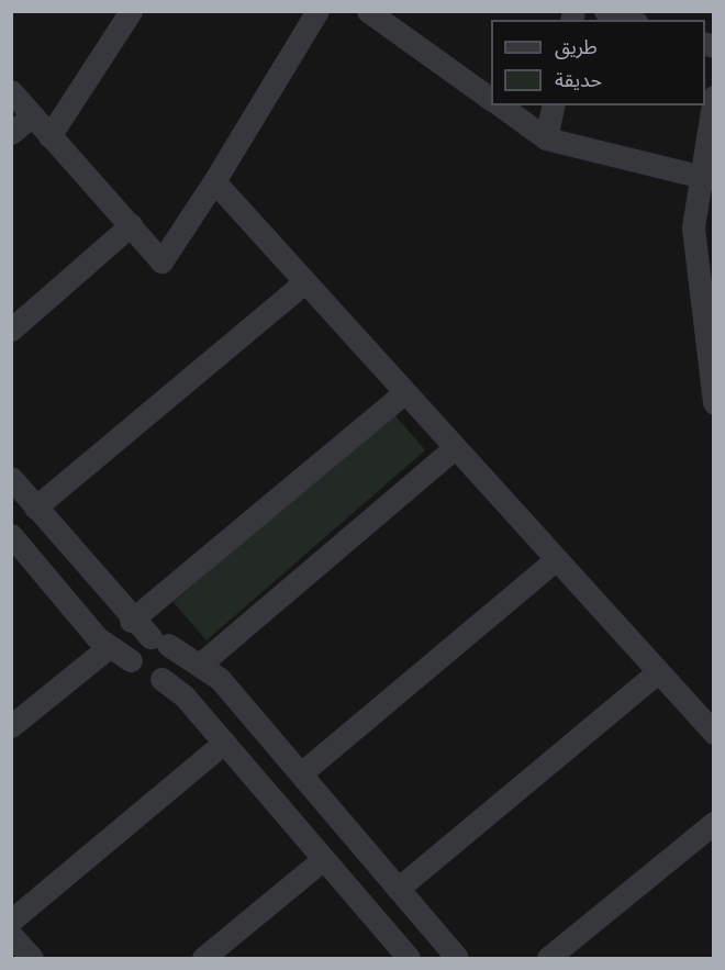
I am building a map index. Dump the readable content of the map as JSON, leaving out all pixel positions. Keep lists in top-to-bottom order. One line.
{"legend":["طريق","حديقة"]}
